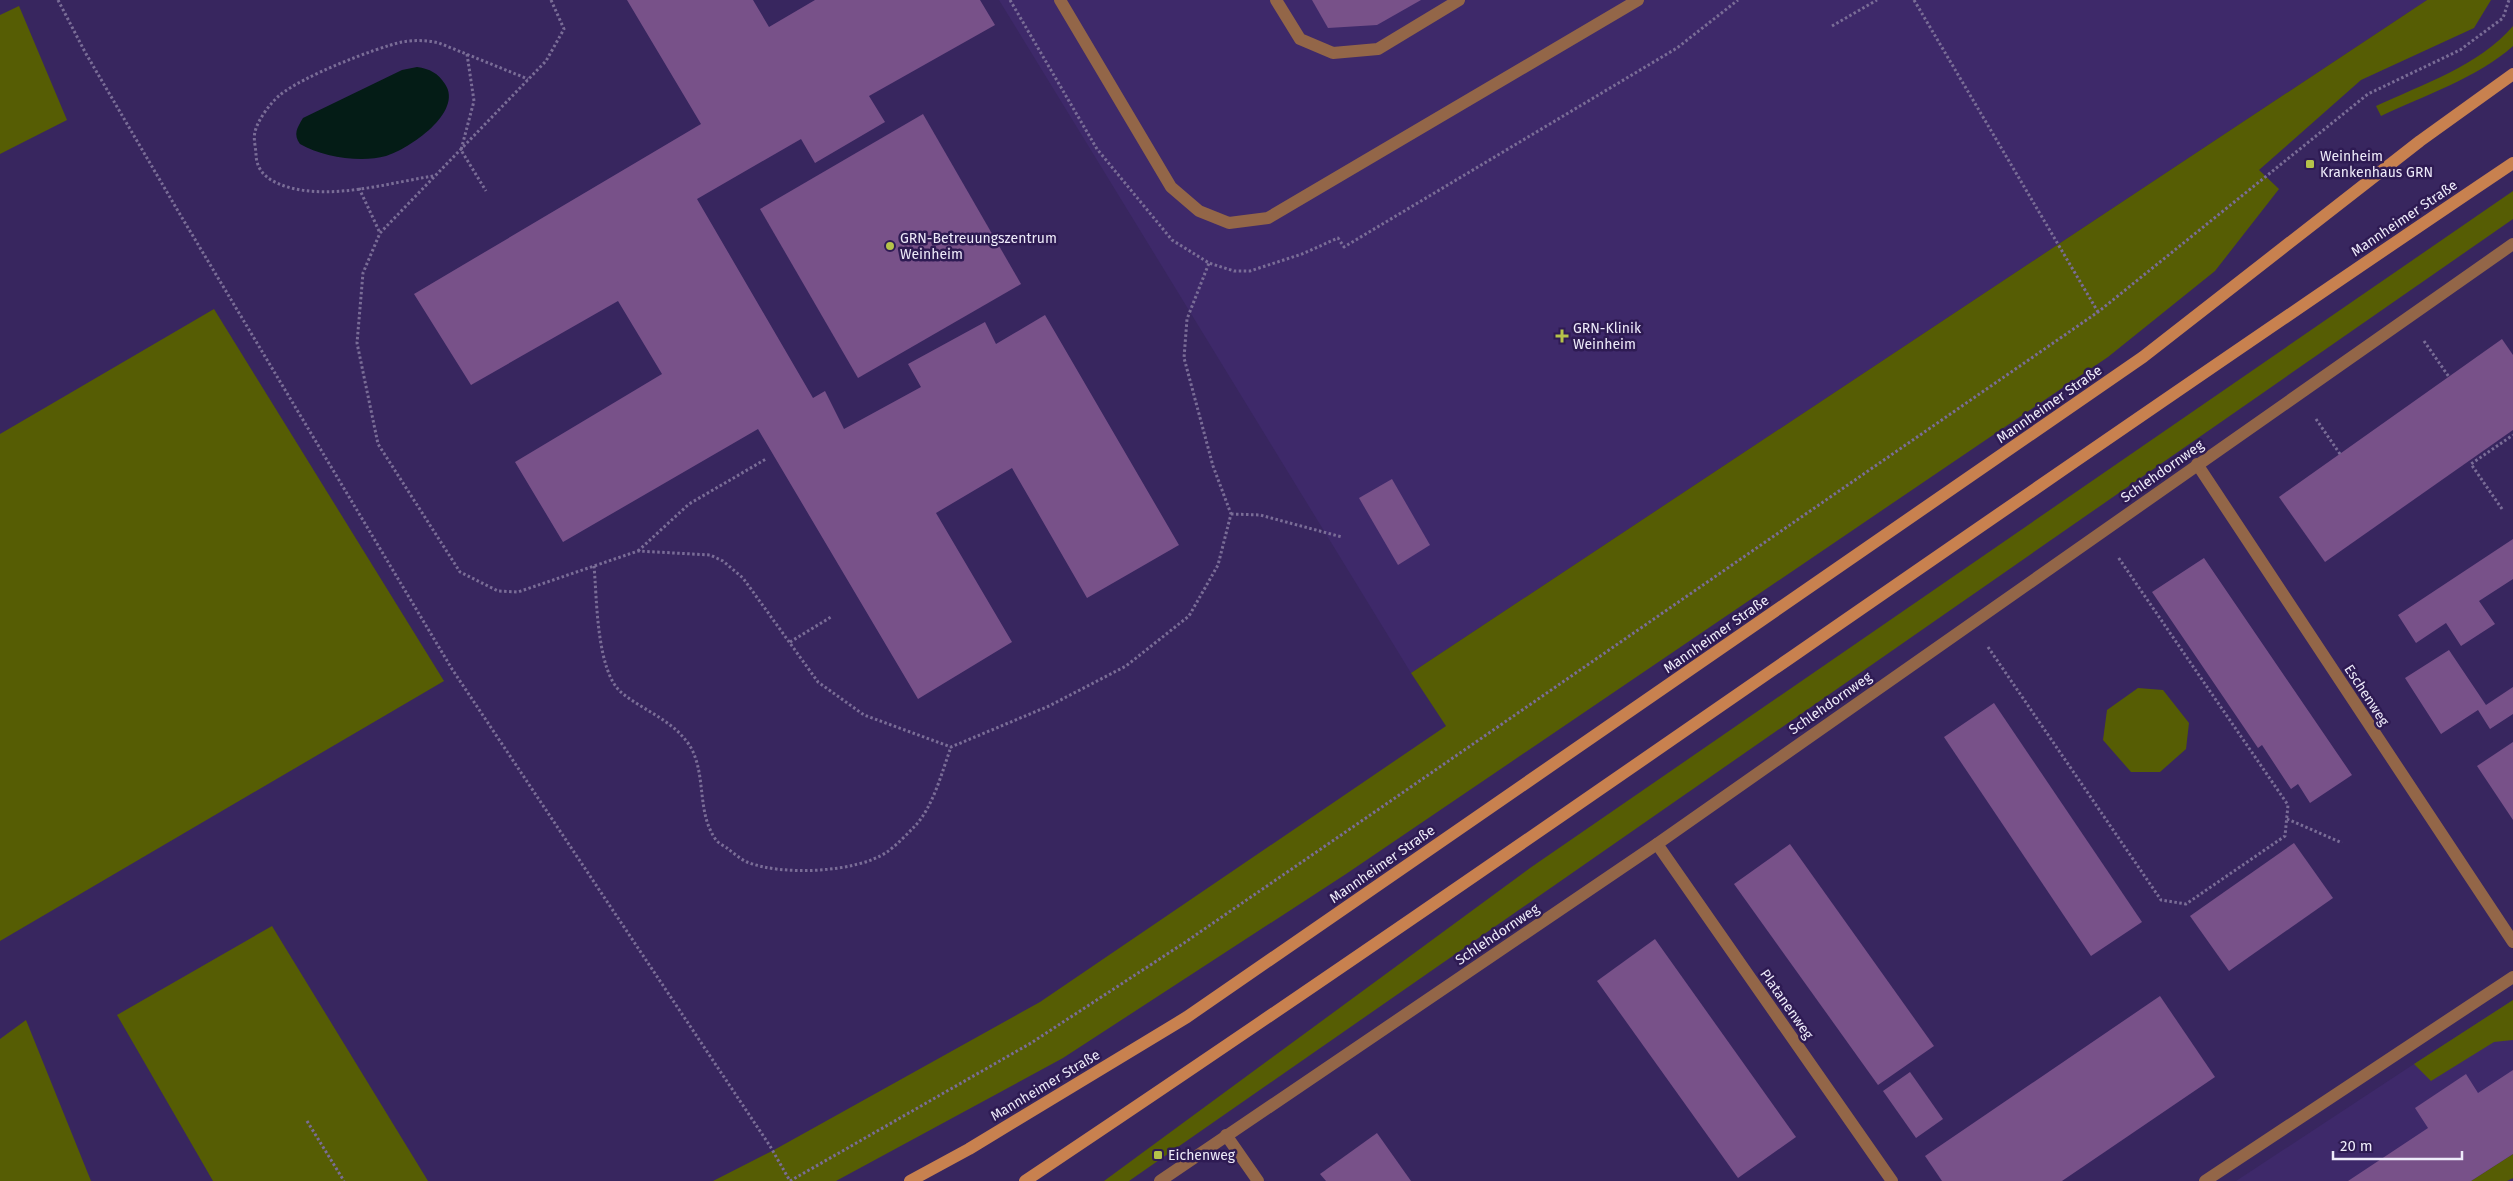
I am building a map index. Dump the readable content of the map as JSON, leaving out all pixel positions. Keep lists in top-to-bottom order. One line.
{"streets":{"main road":["Mannheimer Straße"],"street":["Schlehdornweg","Eschenweg","Platanenweg"]},"crossings":[["Schlehdornweg","Eschenweg"],["Schlehdornweg","Platanenweg"]],"places":{"transit":["Weinheim Krankenhaus GRN","Eichenweg"],"other":["GRN-Betreuungszentrum Weinheim"],"health":["GRN-Klinik Weinheim"]},"scale_bar":"20 m"}
